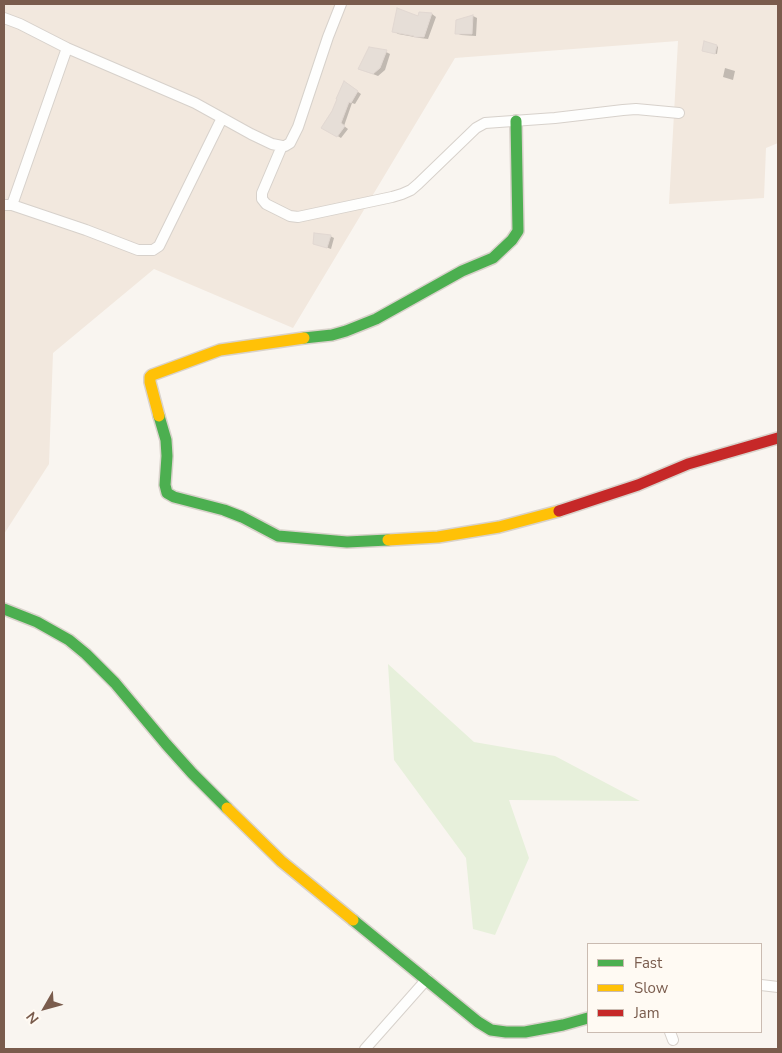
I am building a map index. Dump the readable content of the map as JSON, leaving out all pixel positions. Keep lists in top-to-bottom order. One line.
{"legend":["Fast","Slow","Jam"],"north":"bottom left"}
